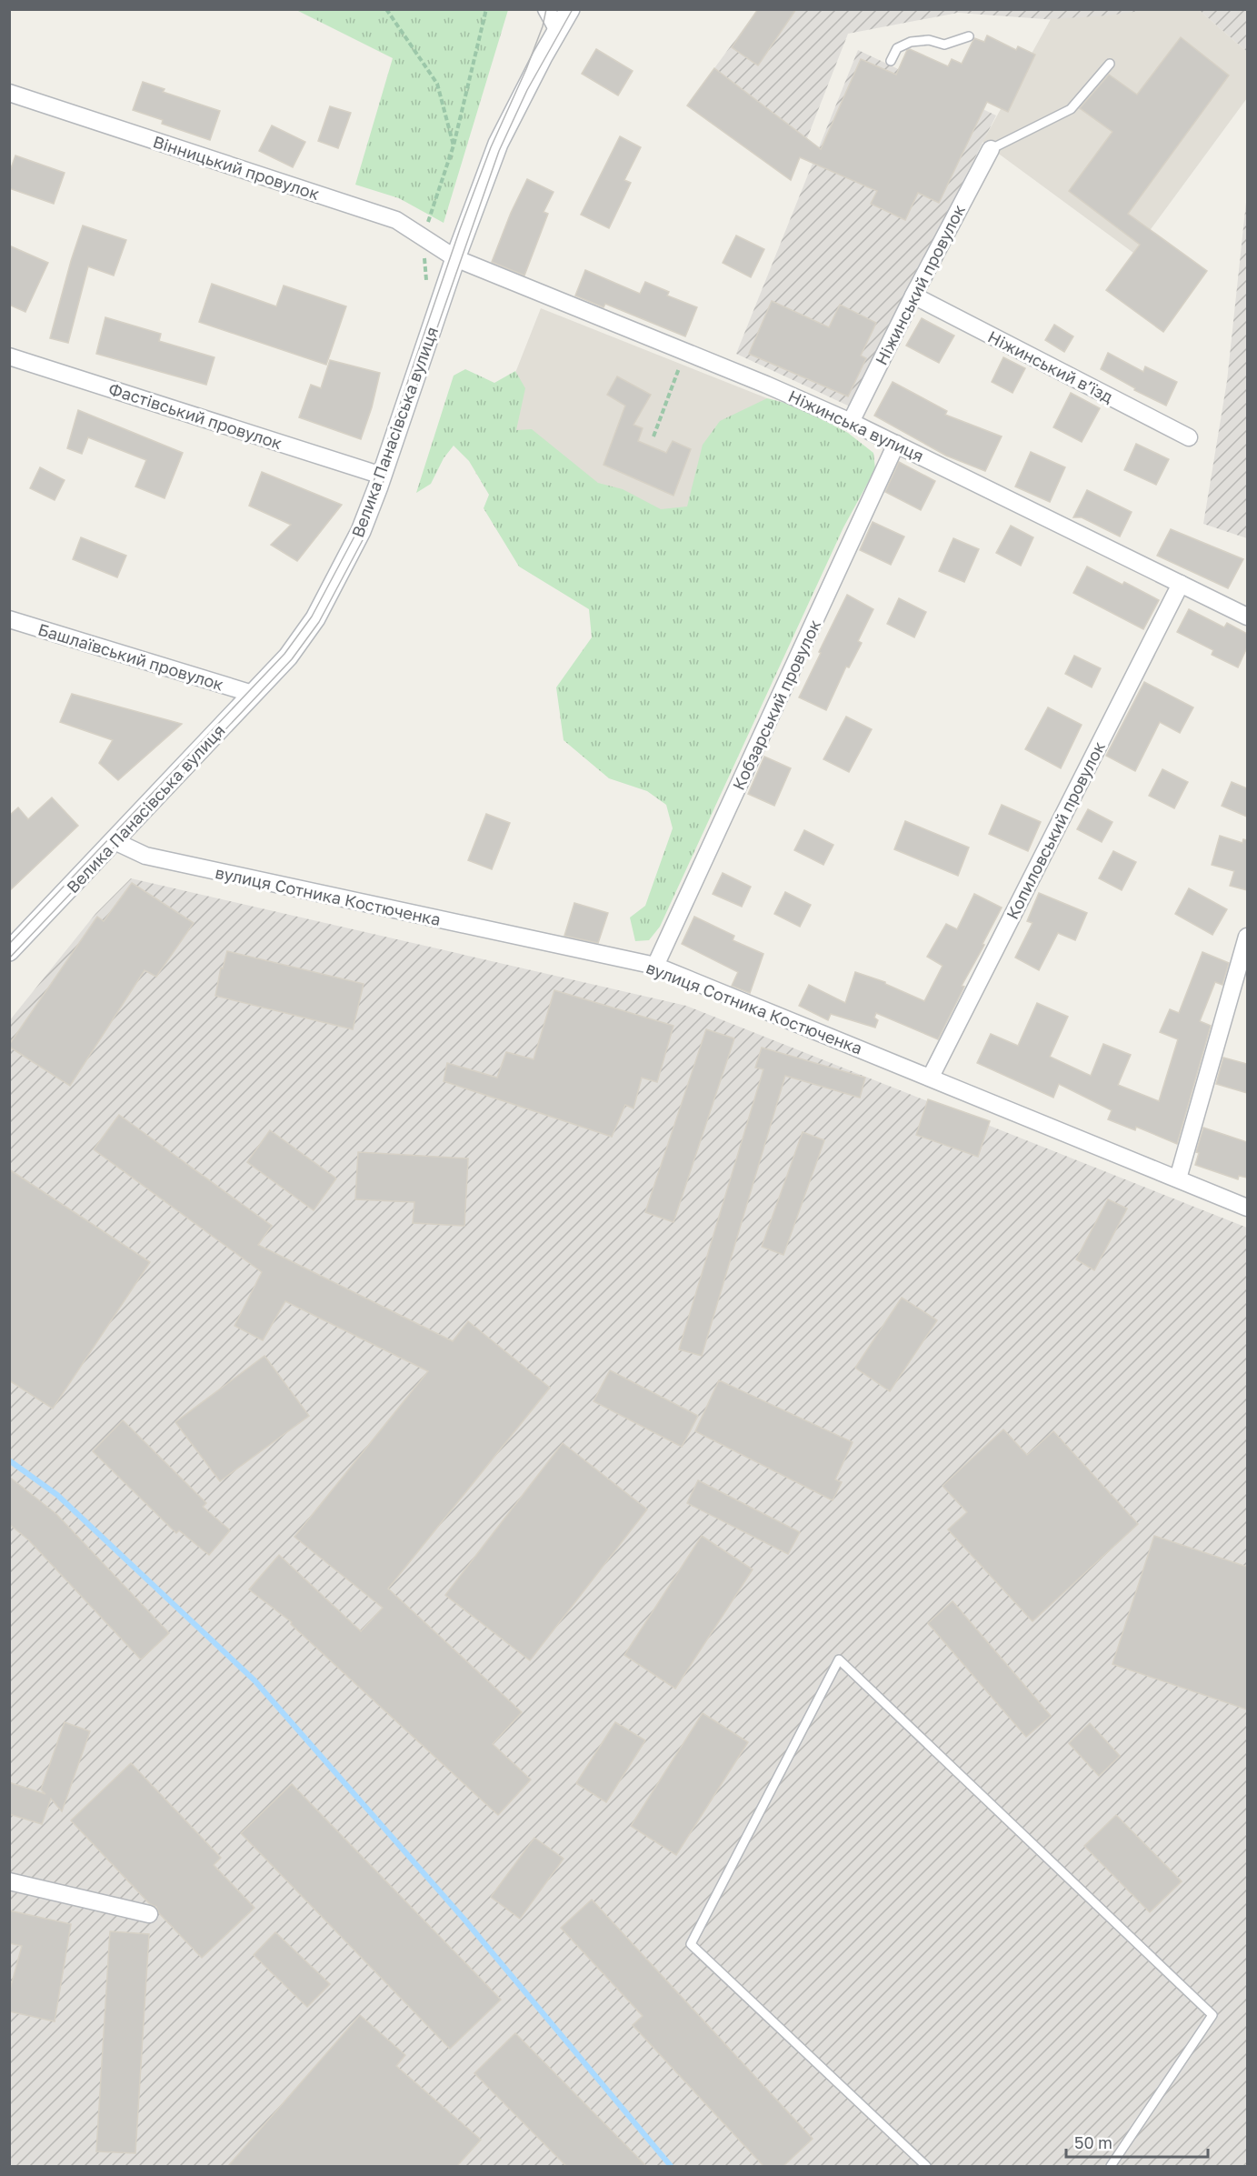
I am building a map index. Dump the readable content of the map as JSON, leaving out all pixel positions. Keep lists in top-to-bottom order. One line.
{"streets":{"street":["Вінницький провулок","Ніжинський провулок","Ніжинський в’їзд","Фастівський провулок","Ніжинська вулиця","Велика Панасівська вулиця","Башлаївський провулок","Кобзарський провулок","Копиловський провулок","вулиця Сотника Костюченка"]},"crossings":[["Вінницький провулок","Ніжинська вулиця"],["Вінницький провулок","Велика Панасівська вулиця"],["Ніжинський провулок","Ніжинський в’їзд"],["Ніжинський провулок","Ніжинська вулиця"],["Фастівський провулок","Велика Панасівська вулиця"],["Ніжинська вулиця","Велика Панасівська вулиця"],["Ніжинська вулиця","Кобзарський провулок"],["Ніжинська вулиця","Копиловський провулок"],["Велика Панасівська вулиця","Башлаївський провулок"],["Велика Панасівська вулиця","вулиця Сотника Костюченка"],["Кобзарський провулок","вулиця Сотника Костюченка"],["Копиловський провулок","вулиця Сотника Костюченка"]],"scale_bar":"50 m"}
